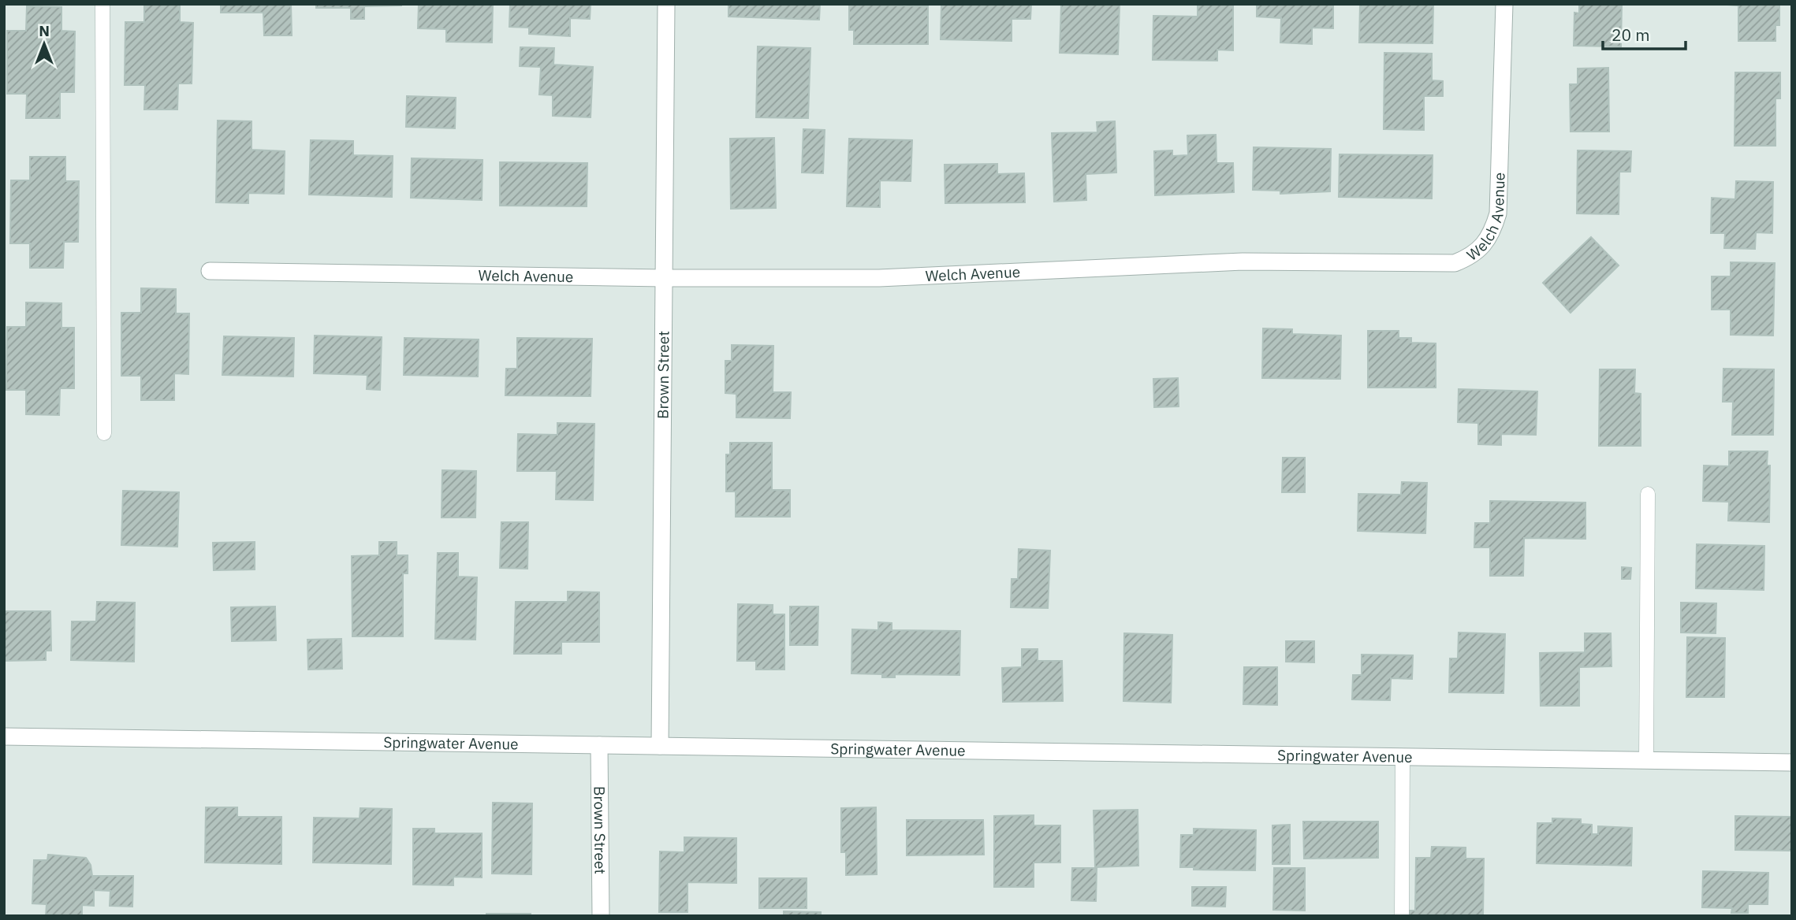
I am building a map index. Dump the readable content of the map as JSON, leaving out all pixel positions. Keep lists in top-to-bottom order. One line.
{"streets":{"street":["Welch Avenue","Brown Street","Springwater Avenue"]},"crossings":[["Welch Avenue","Brown Street"],["Brown Street","Springwater Avenue"]],"scale_bar":"20 m","north":"top"}
